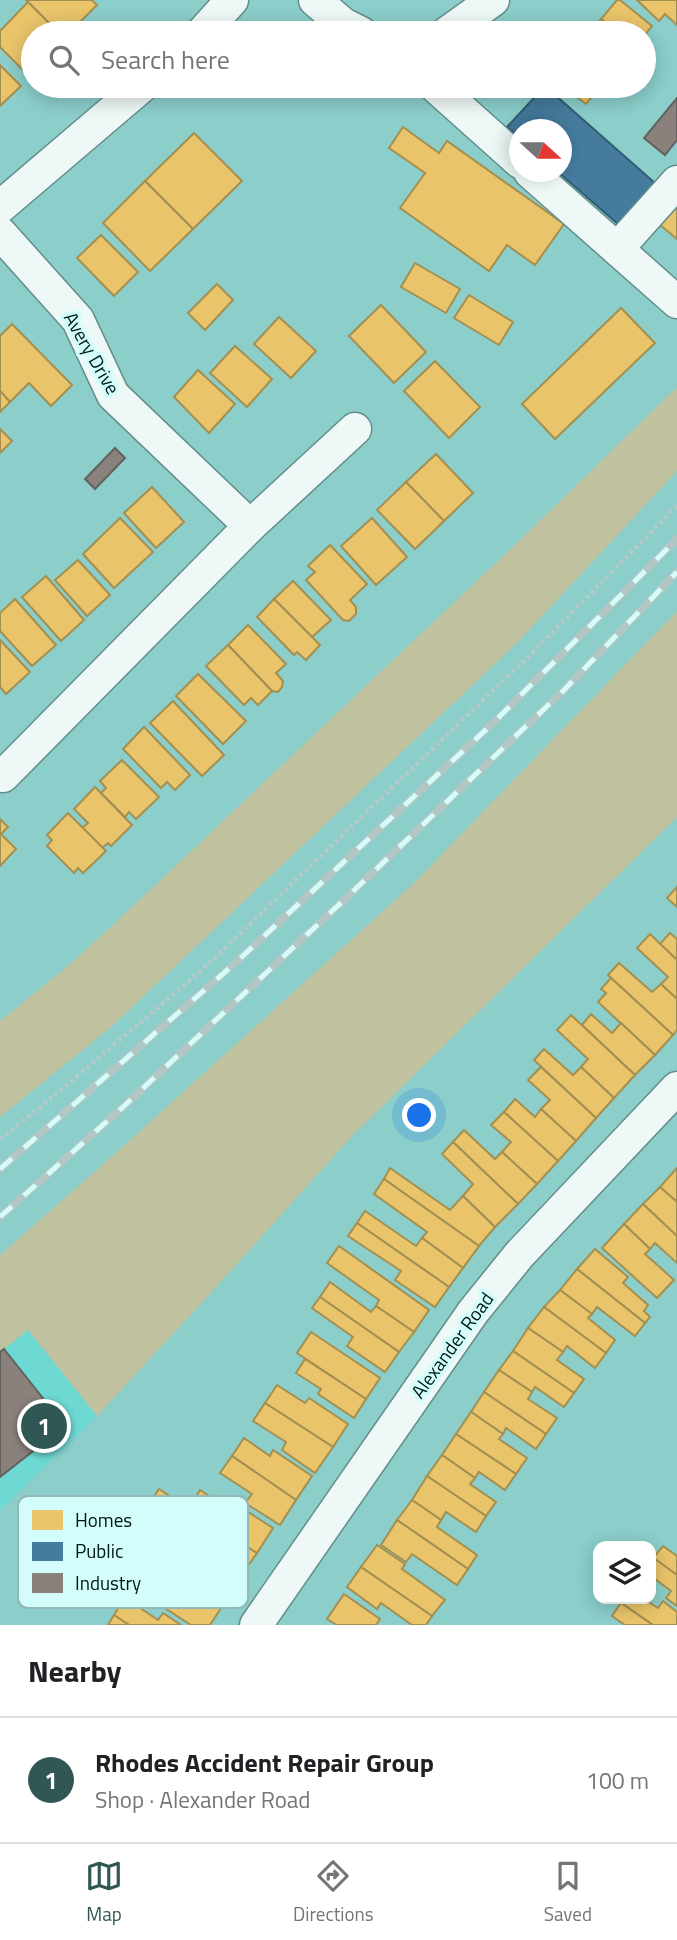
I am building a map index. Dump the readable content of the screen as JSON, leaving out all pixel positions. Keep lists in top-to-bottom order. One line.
{"streets":{"street":["Avery Drive","Alexander Road"]},"legend":["Homes","Public","Industry"],"north":"right","page":{"search":"Search here","pins":"1","heading":"Nearby","list":[{"mark":"1","name":"Rhodes Accident Repair Group","note":"Shop · Alexander Road","value":"100 m"}],"nav":["Map","Directions","Saved"]}}
